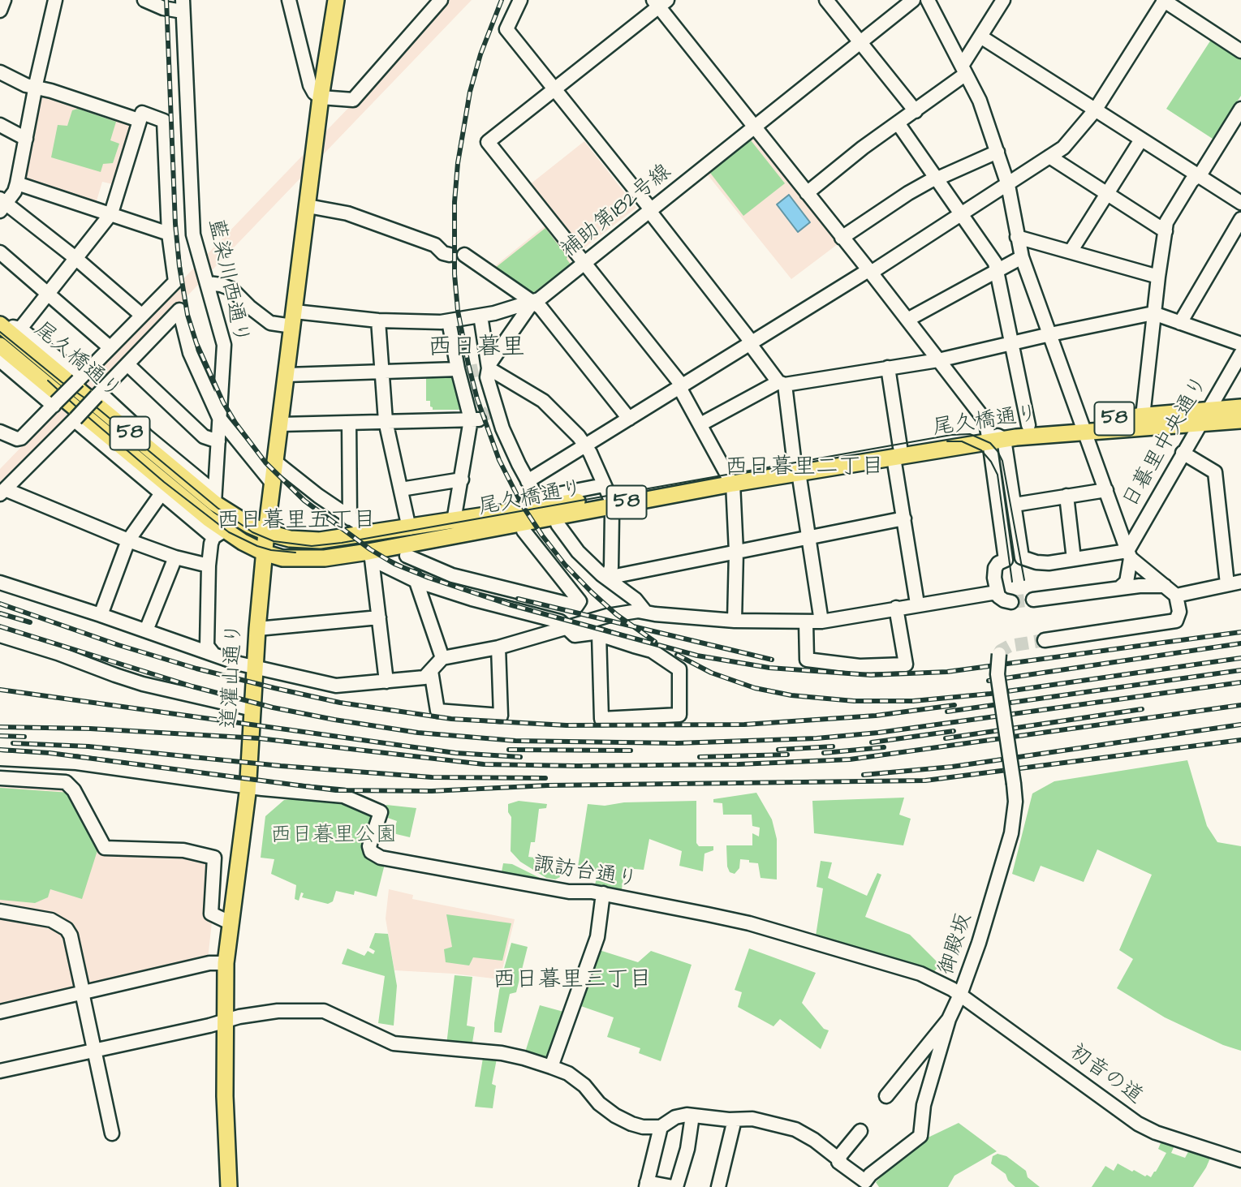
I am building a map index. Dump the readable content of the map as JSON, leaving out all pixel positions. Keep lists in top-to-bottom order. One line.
{"streets":{"main road":["尾久橋通り","58","道灌山通り"],"street":["補助第182号線","藍染川西通り","日暮里中央通り","諏訪台通り","御殿坂","初音の道"]},"crossings":[["補助第182号線","藍染川西通り"],["補助第182号線","道灌山通り"],["藍染川西通り","尾久橋通り"],["尾久橋通り","日暮里中央通り"],["尾久橋通り","道灌山通り"],["道灌山通り","諏訪台通り"],["諏訪台通り","御殿坂"],["諏訪台通り","初音の道"],["御殿坂","初音の道"]],"districts":["西日暮里","西日暮里二丁目","西日暮里五丁目","西日暮里三丁目"],"parks":["西日暮里公園"]}
